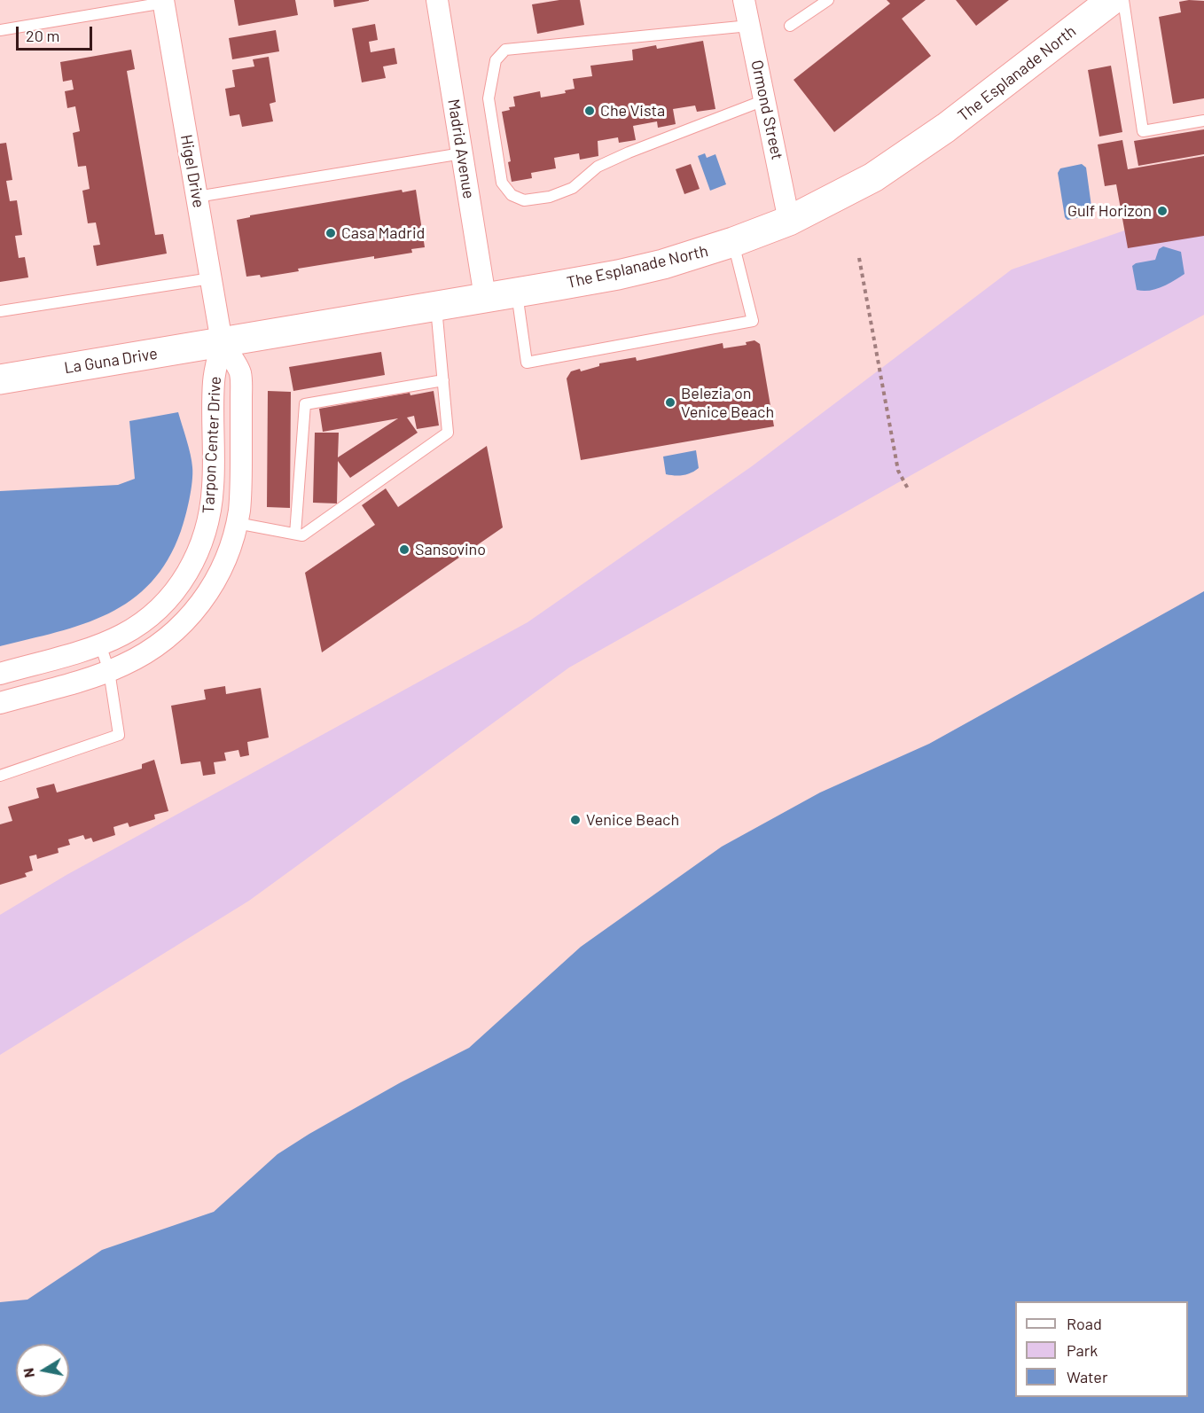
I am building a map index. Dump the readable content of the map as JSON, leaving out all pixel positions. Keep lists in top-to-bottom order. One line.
{"streets":{"street":["The Esplanade North","Ormond Street","Madrid Avenue","Higel Drive","La Guna Drive","Tarpon Center Drive"]},"crossings":[["The Esplanade North","Ormond Street"],["The Esplanade North","Madrid Avenue"],["The Esplanade North","Higel Drive"],["The Esplanade North","La Guna Drive"],["The Esplanade North","Tarpon Center Drive"],["Higel Drive","La Guna Drive"],["Higel Drive","Tarpon Center Drive"],["La Guna Drive","Tarpon Center Drive"]],"places":["Che Vista","Gulf Horizon","Casa Madrid","Belezia on Venice Beach","Sansovino","Venice Beach"],"legend":["Road","Park","Water"],"scale_bar":"20 m","north":"left"}
